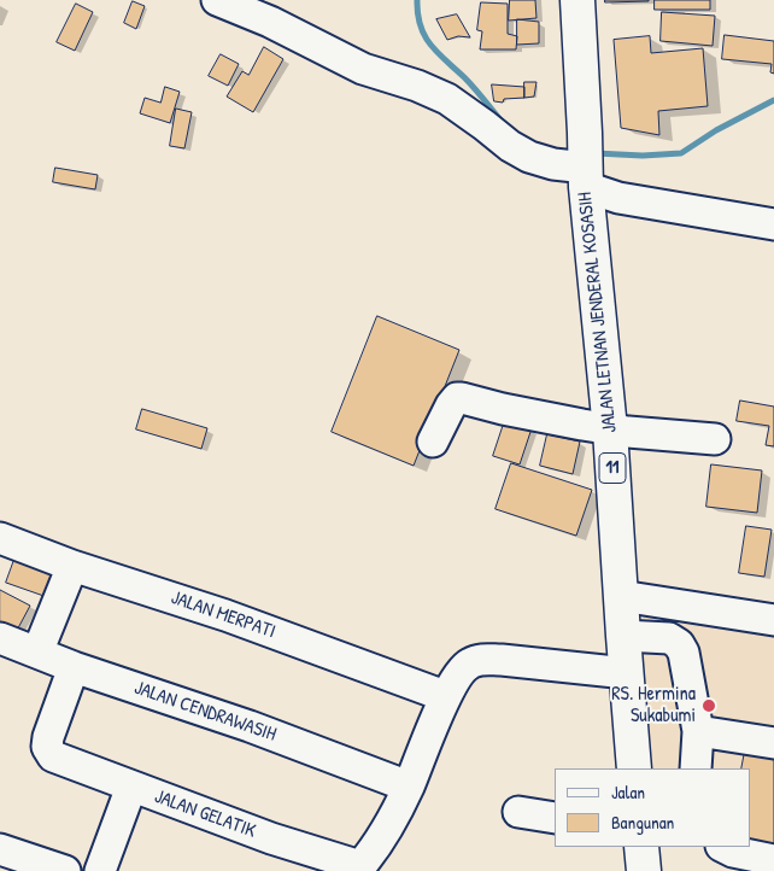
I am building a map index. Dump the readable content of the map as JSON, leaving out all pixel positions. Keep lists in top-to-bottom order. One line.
{"streets":{"highway":["JALAN LETNAN JENDERAL KOSASIH","11"],"street":["JALAN MERPATI","JALAN CENDRAWASIH","JALAN GELATIK"]},"crossings":[["JALAN LETNAN JENDERAL KOSASIH","JALAN GELATIK"],["JALAN MERPATI","JALAN GELATIK"],["JALAN CENDRAWASIH","JALAN GELATIK"]],"places":["RS. Hermina Sukabumi"],"legend":["Jalan","Bangunan"]}
